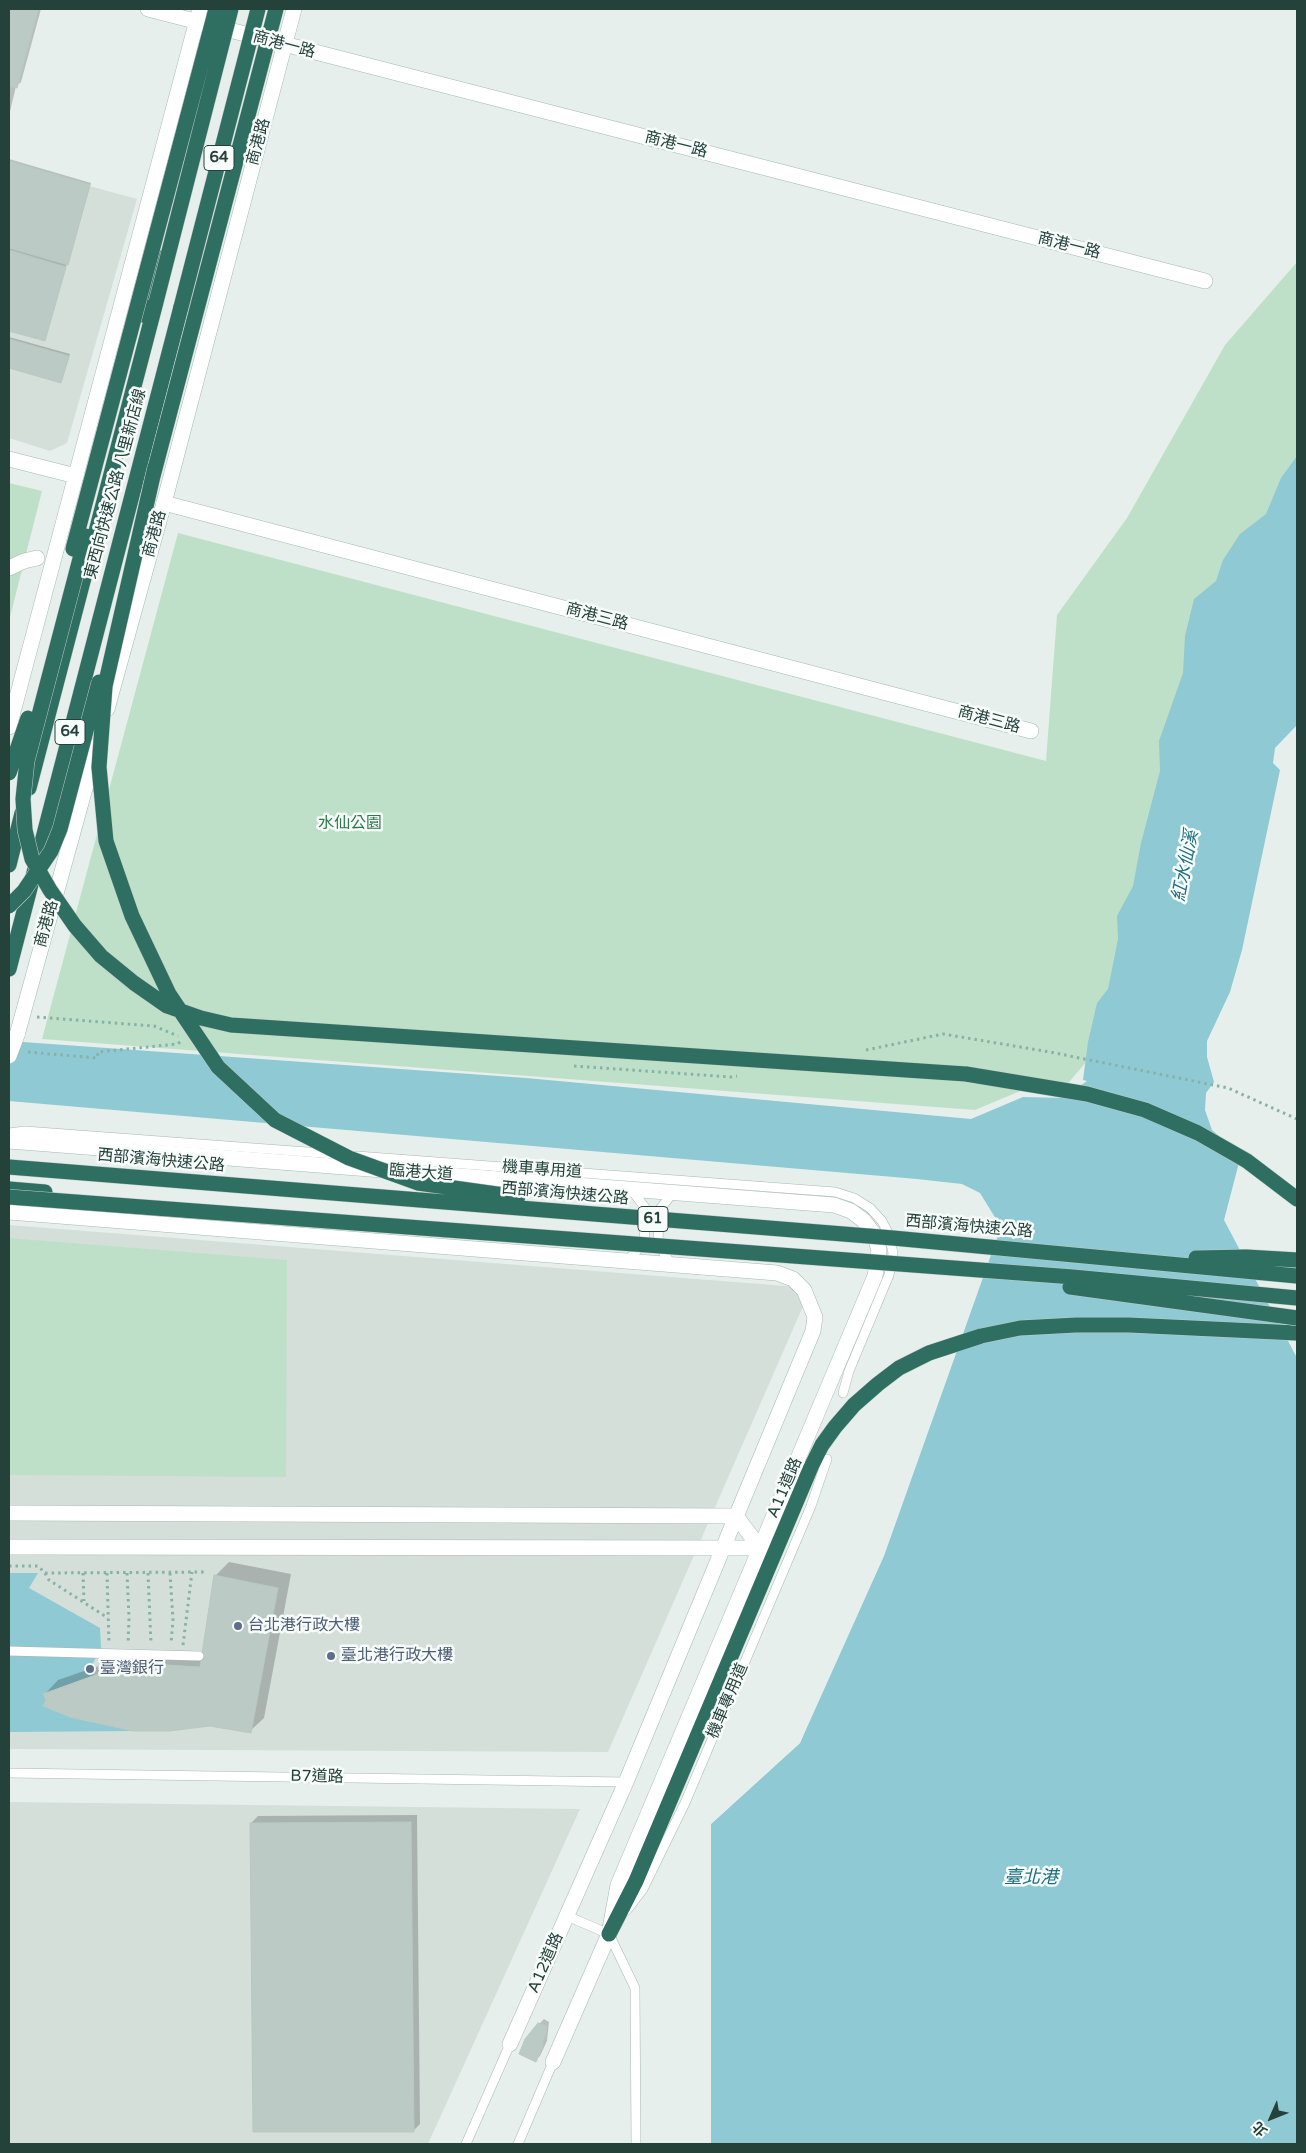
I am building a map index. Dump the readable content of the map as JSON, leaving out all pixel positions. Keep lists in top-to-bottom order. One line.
{"streets":{"highway":["64","東西向快速公路 八里新店線","西部濱海快速公路","61"],"street":["商港一路","商港路","商港三路","臨港大道","A11道路","A12道路"],"lane":["機車專用道","B7道路"]},"crossings":[["商港一路","商港路"],["商港路","商港三路"],["機車專用道","A11道路"],["臨港大道","A11道路"],["B7道路","A12道路"]],"water":["紅水仙溪","臺北港"],"parks":["水仙公園"],"places":["台北港行政大樓","臺北港行政大樓","臺灣銀行"],"north":"bottom left"}
